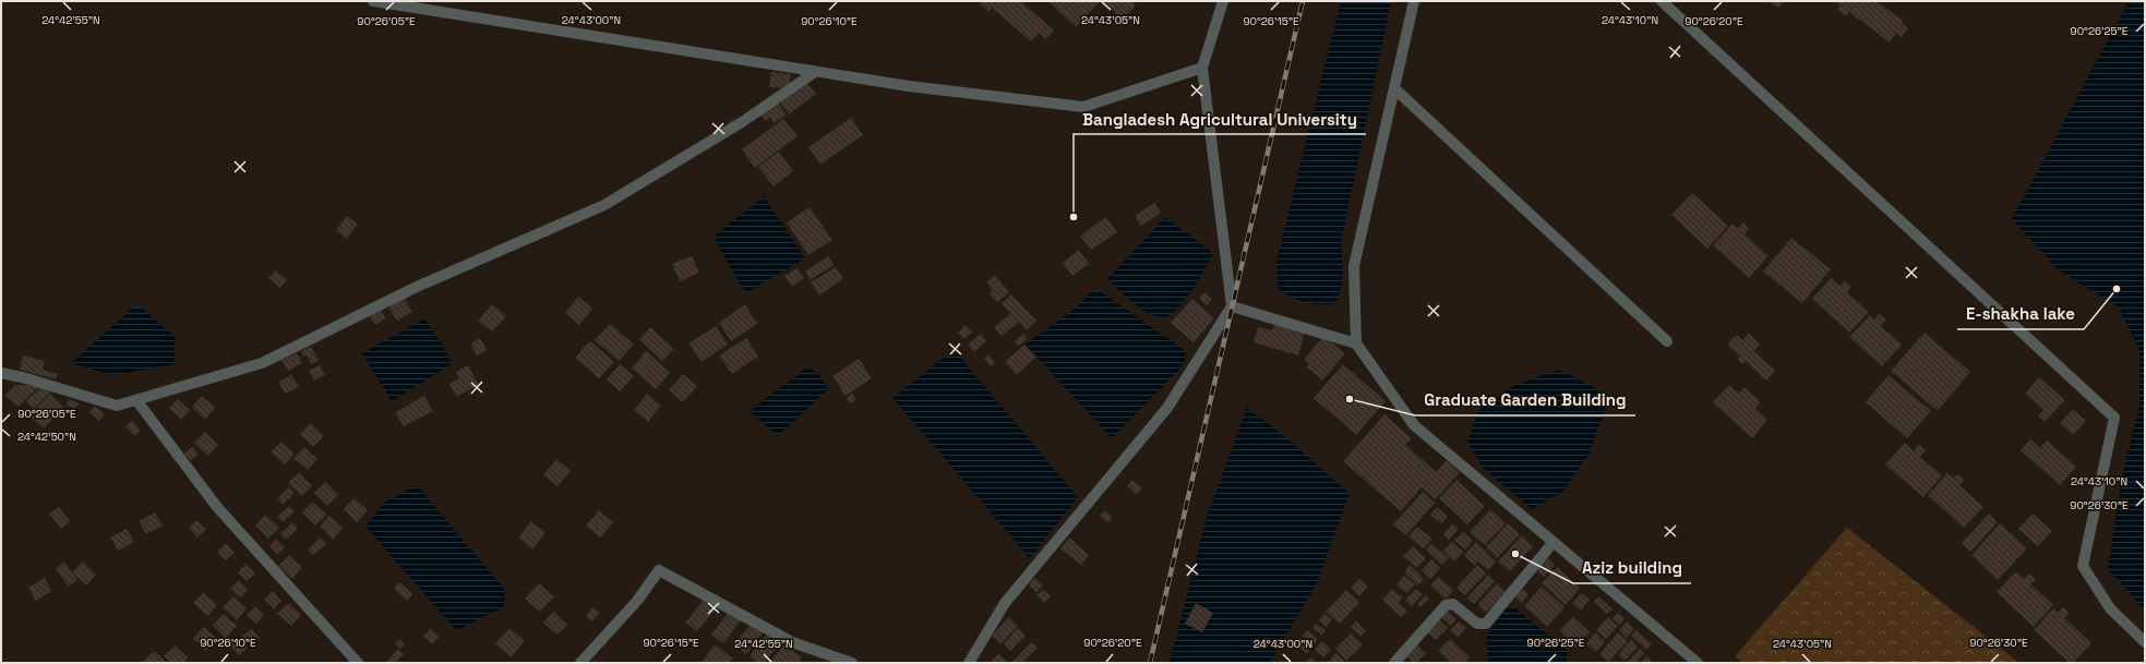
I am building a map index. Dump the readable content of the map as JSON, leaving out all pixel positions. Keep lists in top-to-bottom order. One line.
{"places":["Bangladesh Agricultural University","E-shakha lake","Graduate Garden Building","Aziz building"],"coordinates":["24°42'55\"N","24°43'00\"N","24°43'05\"N","24°43'10\"N","90°26'10\"E","90°26'05\"E","90°26'15\"E","90°26'20\"E","90°26'25\"E","24°42'50\"N","90°26'30\"E"]}
